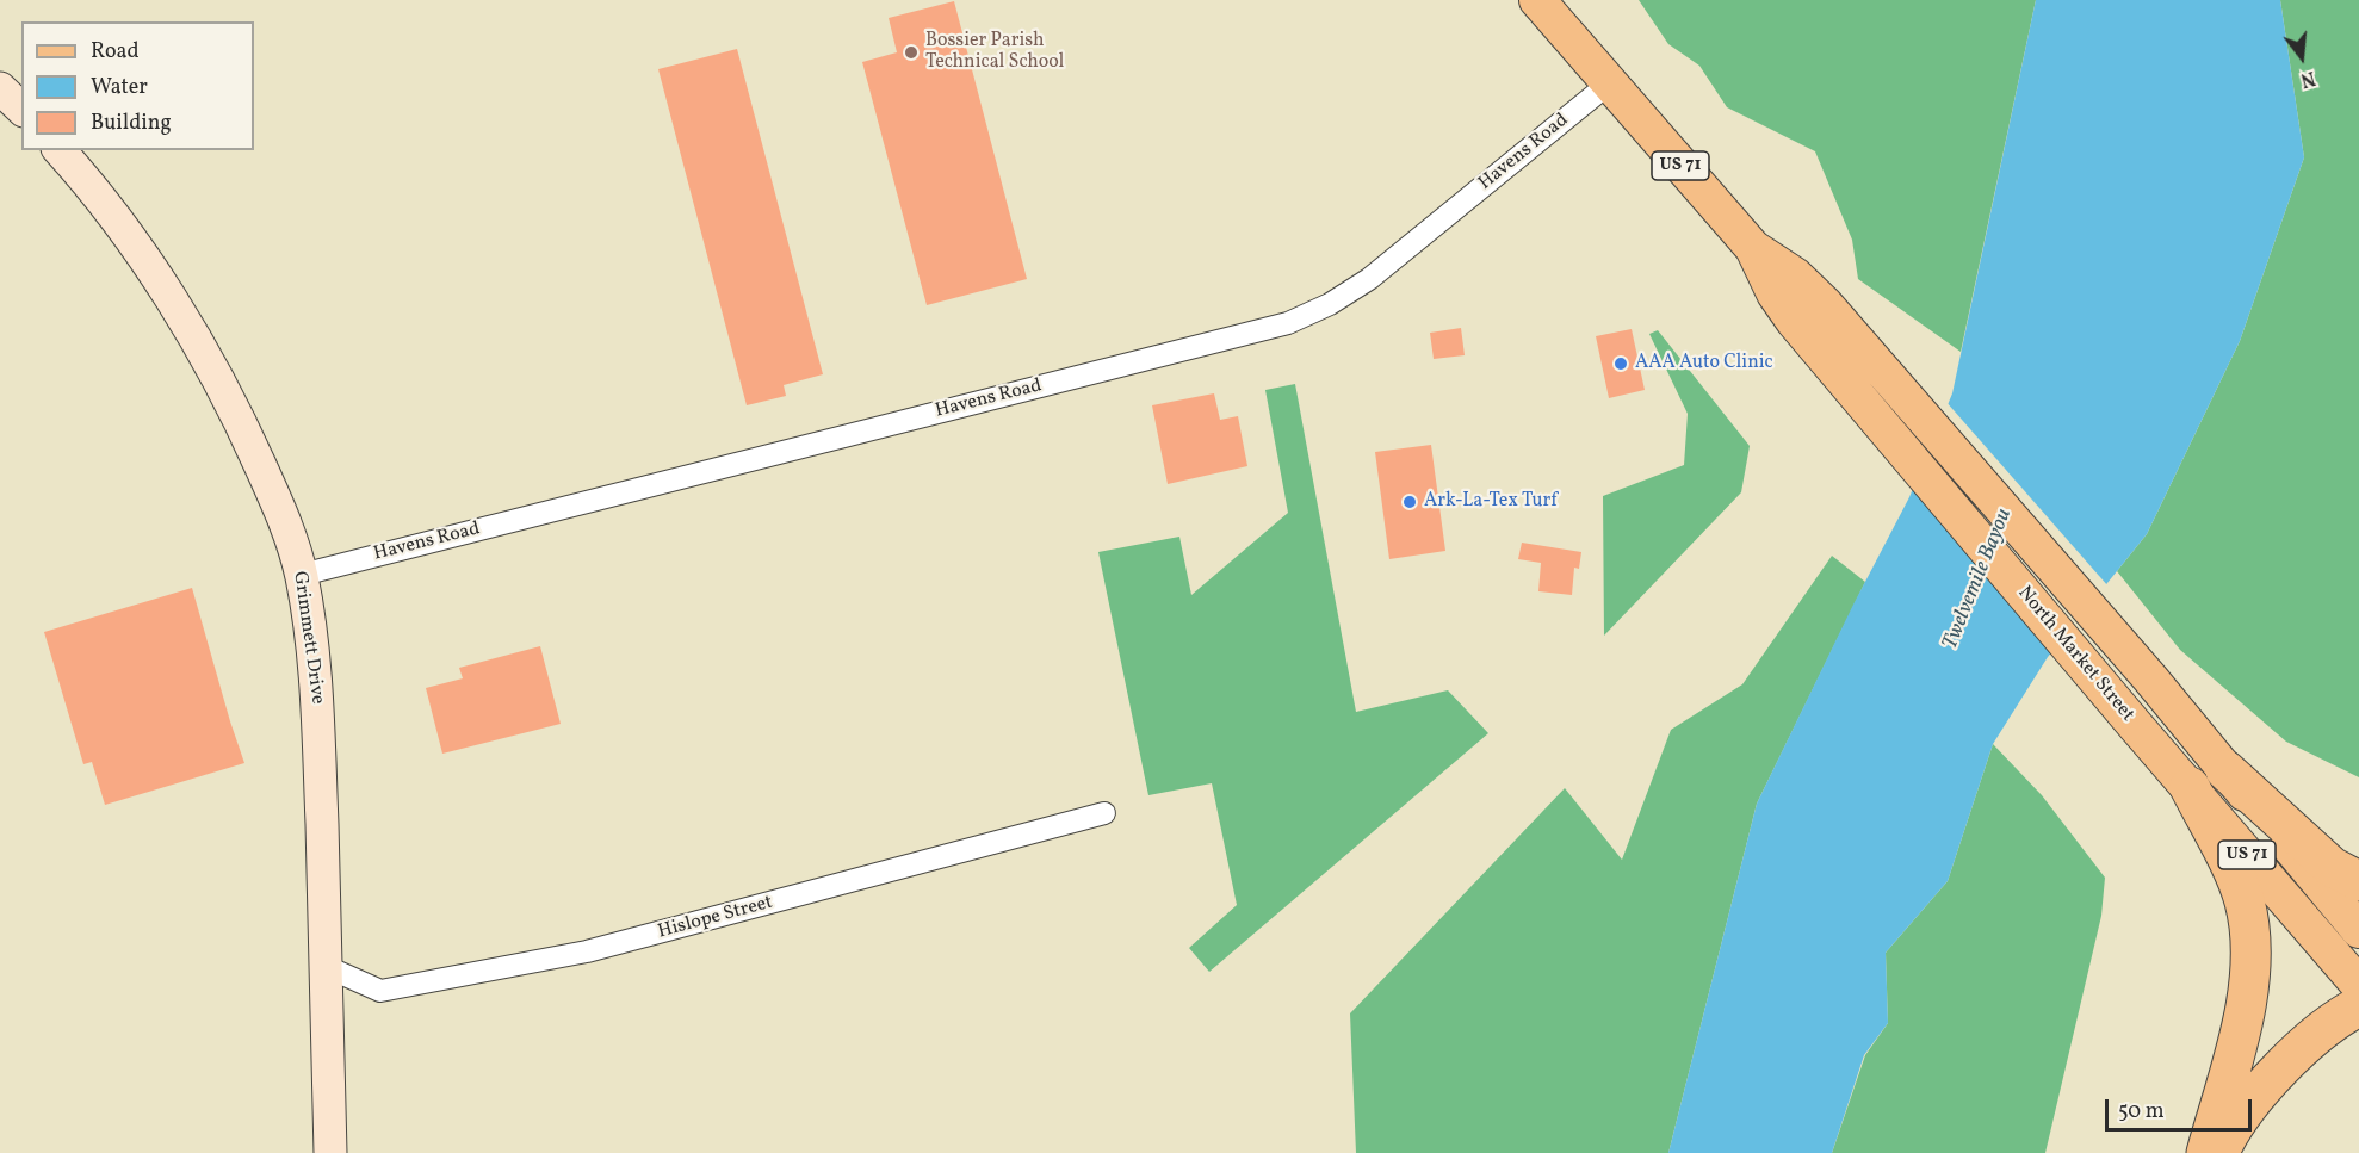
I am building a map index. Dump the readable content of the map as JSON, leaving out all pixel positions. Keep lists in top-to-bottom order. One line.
{"streets":{"main road":["US 71","Grimmett Drive","North Market Street"],"street":["Havens Road","Hislope Street"]},"crossings":[["Havens Road","Grimmett Drive"],["Havens Road","North Market Street"],["Grimmett Drive","Hislope Street"]],"water":["Twelvemile Bayou"],"places":["Bossier Parish Technical School","AAA Auto Clinic","Ark-La-Tex Turf"],"legend":["Road","Water","Building"],"scale_bar":"50 m","north":"bottom"}
